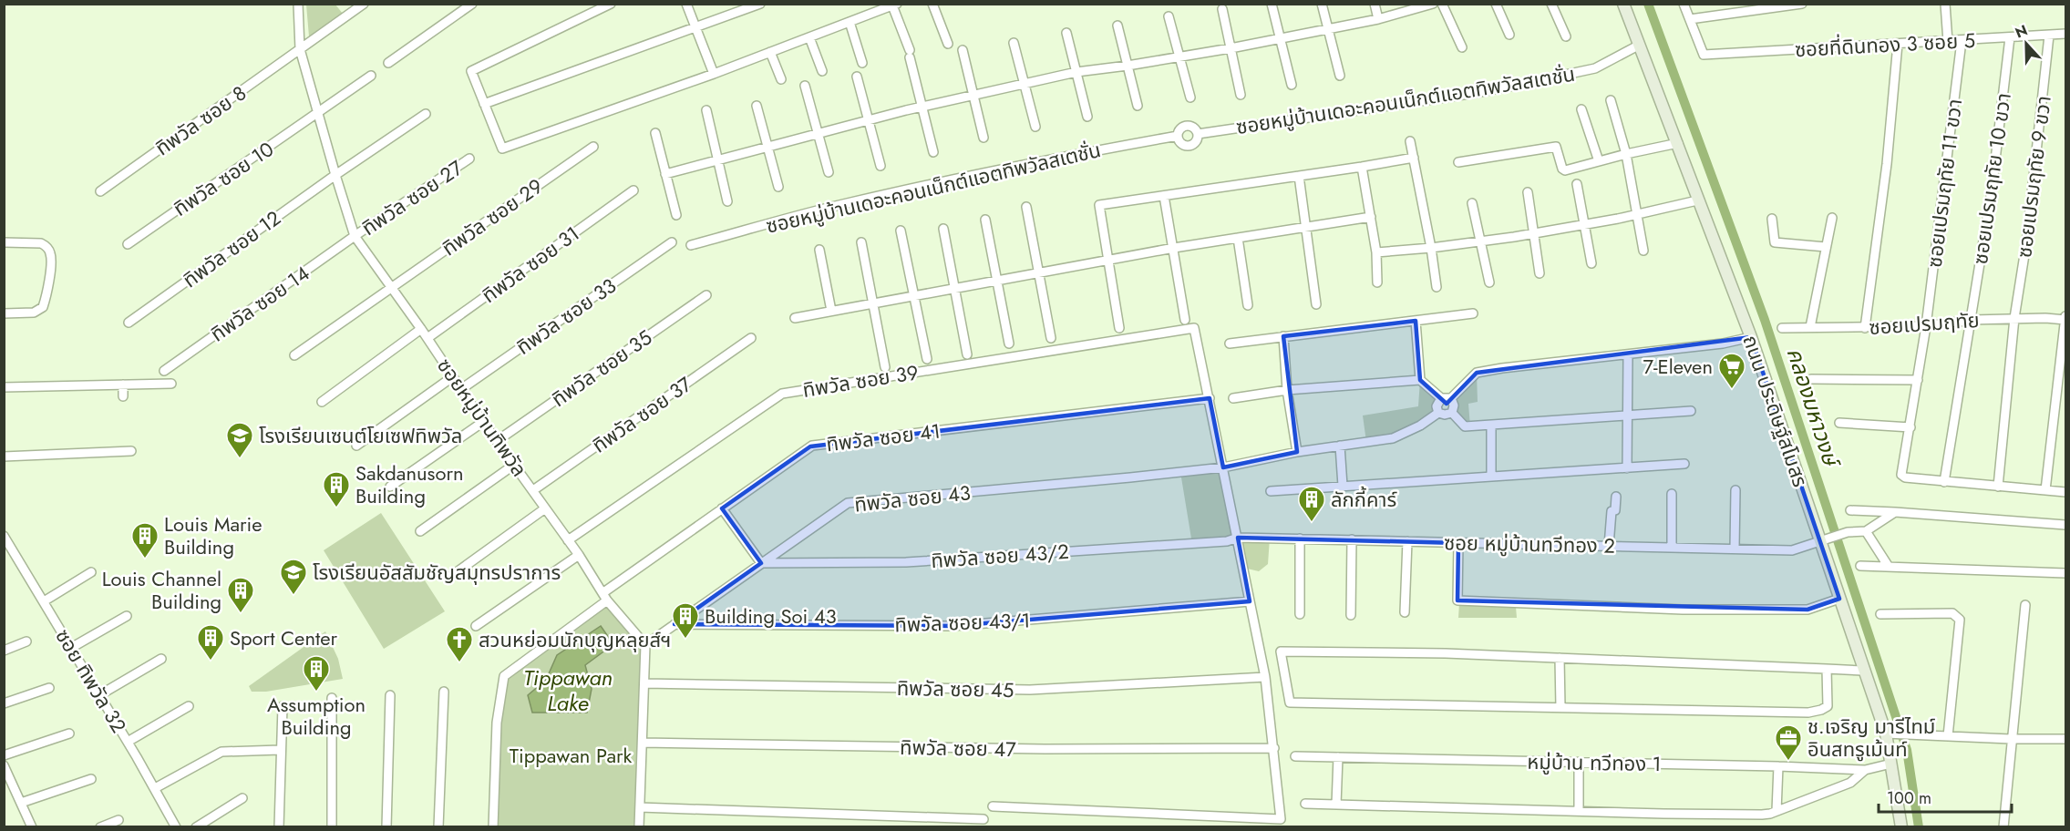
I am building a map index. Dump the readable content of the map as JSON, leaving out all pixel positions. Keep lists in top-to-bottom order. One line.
{"streets":{"street":["ซอยที่ดินทอง 3 ซอย 5","ซอยหมู่บ้านเดอะคอนเน็กต์แอตทิพวัลสเตชั่น","ทิพวัล ซอย 8","ซอยเปรมฤทัย 9 ขวา","ทิพวัล ซอย 10","ซอยเปรมฤทัย 10 ขวา","ซอยเปรมฤทัย 11 ขวา","ทิพวัล ซอย 27","ทิพวัล ซอย 29","ทิพวัล ซอย 12","ทิพวัล ซอย 31","ทิพวัล ซอย 14","ทิพวัล ซอย 33","ซอยเปรมฤทัย","ทิพวัล ซอย 35","ทิพวัล ซอย 39","ถนน ประดิษฐ์สโมสร","ทิพวัล ซอย 37","ซอยหมู่บ้านทิพวัล","ทิพวัล ซอย 41","ทิพวัล ซอย 43","ซอย หมู่บ้านทวีทอง 2","ทิพวัล ซอย 43/2","ทิพวัล ซอย 43/1","ซอย ทิพวัล 32","ทิพวัล ซอย 45","ทิพวัล ซอย 47","หมู่บ้าน ทวีทอง 1"]},"crossings":[["ซอยที่ดินทอง 3 ซอย 5","ซอยเปรมฤทัย 9 ขวา"],["ซอยที่ดินทอง 3 ซอย 5","ซอยเปรมฤทัย 10 ขวา"],["ซอยที่ดินทอง 3 ซอย 5","ซอยเปรมฤทัย 11 ขวา"],["ซอยหมู่บ้านเดอะคอนเน็กต์แอตทิพวัลสเตชั่น","ถนน ประดิษฐ์สโมสร"],["ทิพวัล ซอย 8","ซอยหมู่บ้านทิพวัล"],["ซอยเปรมฤทัย 9 ขวา","ซอยเปรมฤทัย"],["ทิพวัล ซอย 10","ซอยหมู่บ้านทิพวัล"],["ซอยเปรมฤทัย 10 ขวา","ซอยเปรมฤทัย 11 ขวา"],["ซอยเปรมฤทัย 10 ขวา","ซอยเปรมฤทัย"],["ซอยเปรมฤทัย 11 ขวา","ซอยเปรมฤทัย"],["ทิพวัล ซอย 27","ทิพวัล ซอย 14"],["ทิพวัล ซอย 27","ซอยหมู่บ้านทิพวัล"],["ทิพวัล ซอย 29","ซอยหมู่บ้านทิพวัล"],["ทิพวัล ซอย 12","ซอยหมู่บ้านทิพวัล"],["ทิพวัล ซอย 31","ซอยหมู่บ้านทิพวัล"],["ทิพวัล ซอย 14","ซอยหมู่บ้านทิพวัล"],["ทิพวัล ซอย 33","ซอยหมู่บ้านทิพวัล"],["ทิพวัล ซอย 35","ซอยหมู่บ้านทิพวัล"],["ทิพวัล ซอย 39","ซอยหมู่บ้านทิพวัล"],["ทิพวัล ซอย 39","ทิพวัล ซอย 41"],["ถนน ประดิษฐ์สโมสร","ซอย หมู่บ้านทวีทอง 2"],["ถนน ประดิษฐ์สโมสร","หมู่บ้าน ทวีทอง 1"],["ทิพวัล ซอย 37","ซอยหมู่บ้านทิพวัล"],["ซอยหมู่บ้านทิพวัล","ทิพวัล ซอย 41"],["ซอยหมู่บ้านทิพวัล","ทิพวัล ซอย 43"],["ทิพวัล ซอย 43","ทิพวัล ซอย 43/2"],["ทิพวัล ซอย 43","ทิพวัล ซอย 43/1"],["ซอย หมู่บ้านทวีทอง 2","ทิพวัล ซอย 43/2"]],"water":["คลองมหาวงษ์","Tippawan Lake"],"parks":["Tippawan Park"],"places":{"supermarket":["7-Eleven"],"school or university":["โรงเรียนเซนต์โยเซฟทิพวัล","โรงเรียนอัสสัมชัญสมุทรปราการ"],"building":["Sakdanusorn Building","ลักกี้คาร์","Louis Marie Building","Louis Channel Building","Building Soi 43","Sport Center","Assumption Building"],"church":["สวนหย่อมนักบุญหลุยส์ฯ"],"office":["ช.เจริญ มารีไทม์ อินสทรูเม้นท์"]},"scale_bar":"100 m","north":"top"}
